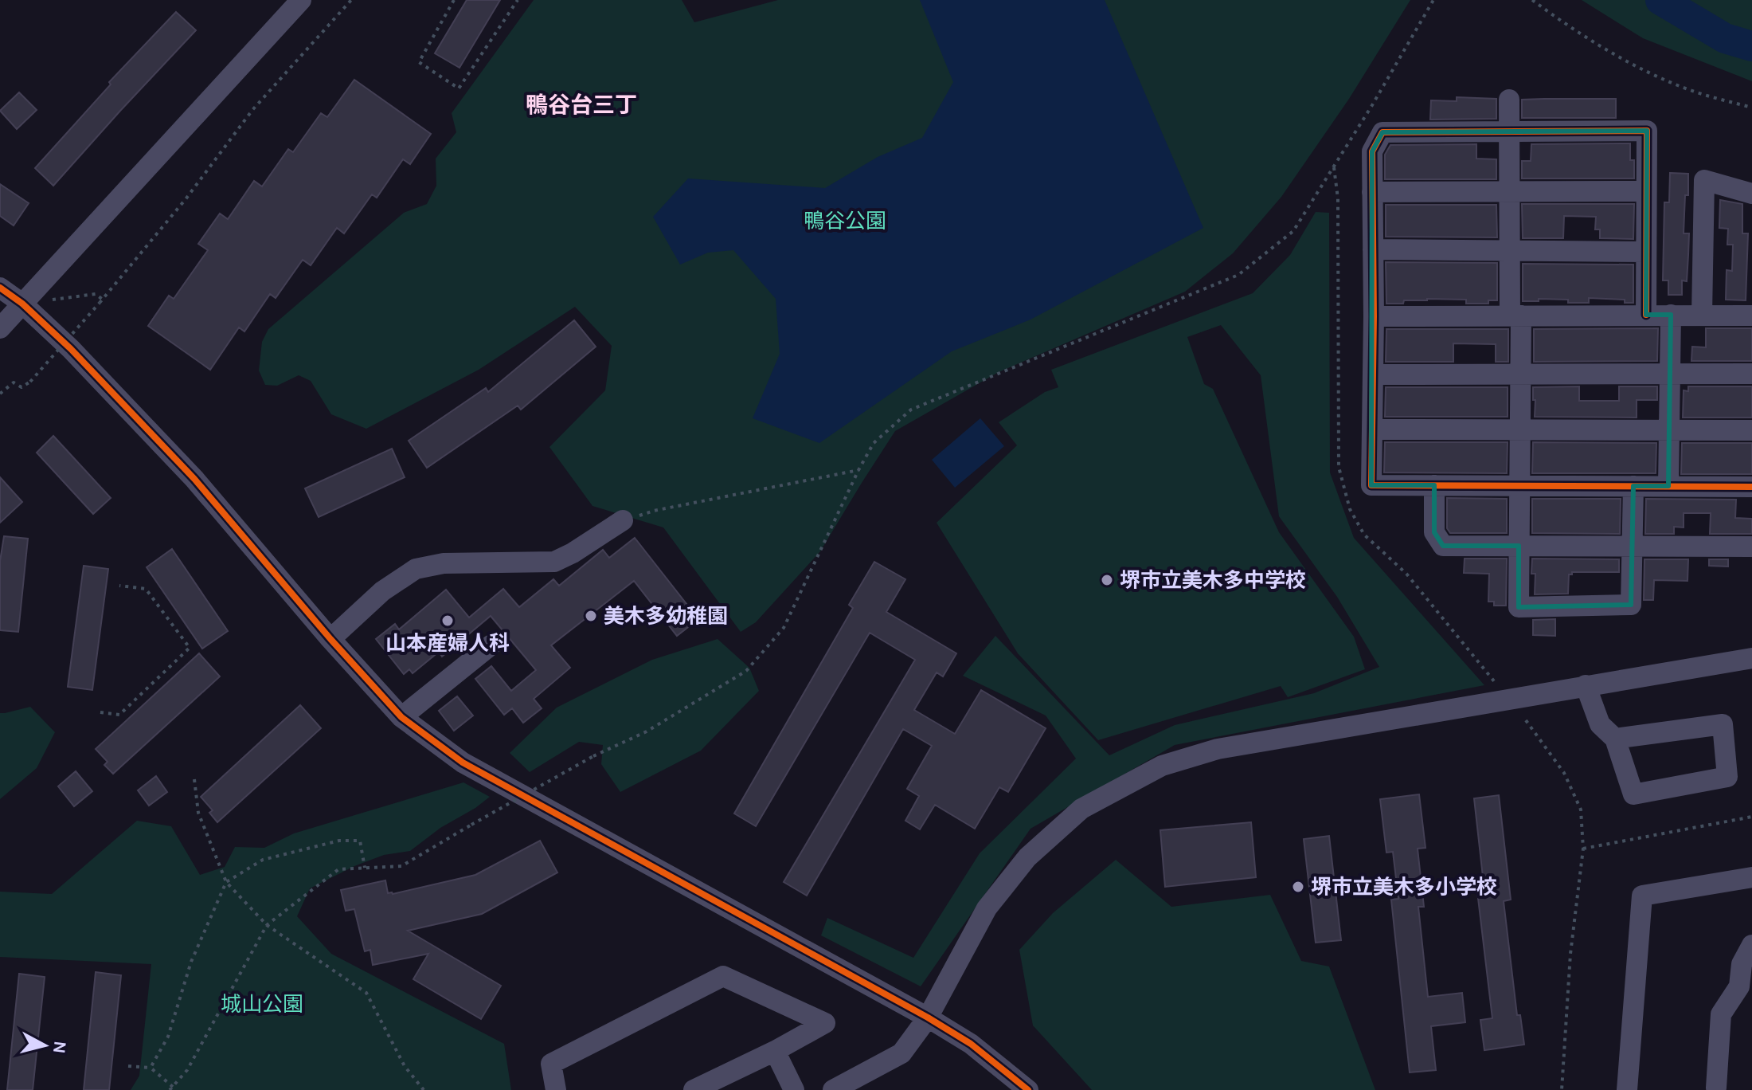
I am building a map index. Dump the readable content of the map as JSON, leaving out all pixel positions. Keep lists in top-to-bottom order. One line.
{"districts":["鴨谷台三丁"],"parks":["鴨谷公園","城山公園"],"places":["堺市立美木多中学校","美木多幼稚園","山本産婦人科","堺市立美木多小学校"],"north":"right"}
